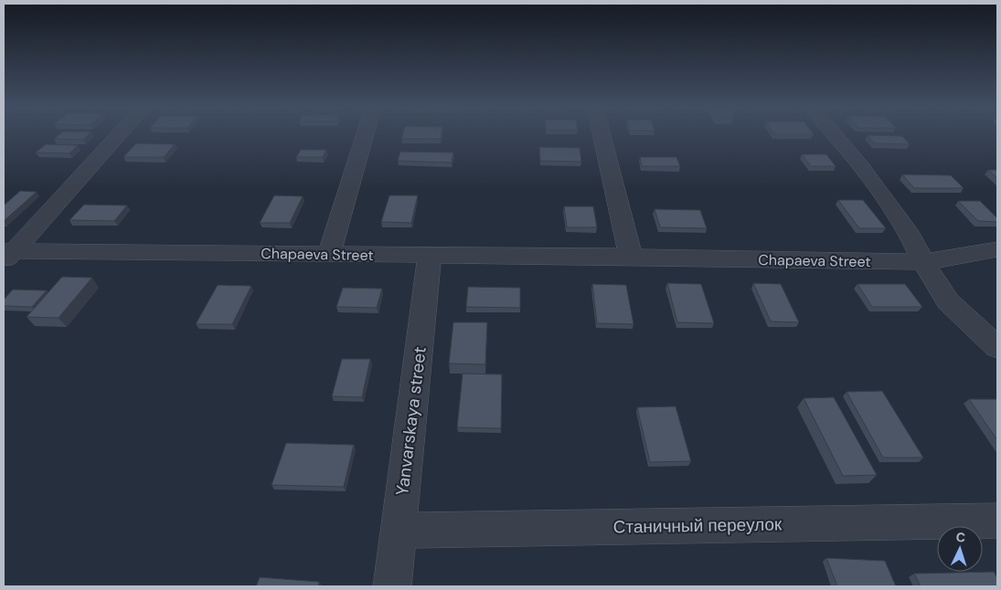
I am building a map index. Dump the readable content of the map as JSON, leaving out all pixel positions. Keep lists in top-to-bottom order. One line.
{"streets":{"street":["Chapaeva Street","Yanvarskaya street","Станичный переулок"]},"crossings":[["Chapaeva Street","Yanvarskaya street"],["Yanvarskaya street","Станичный переулок"]],"north":"top"}
